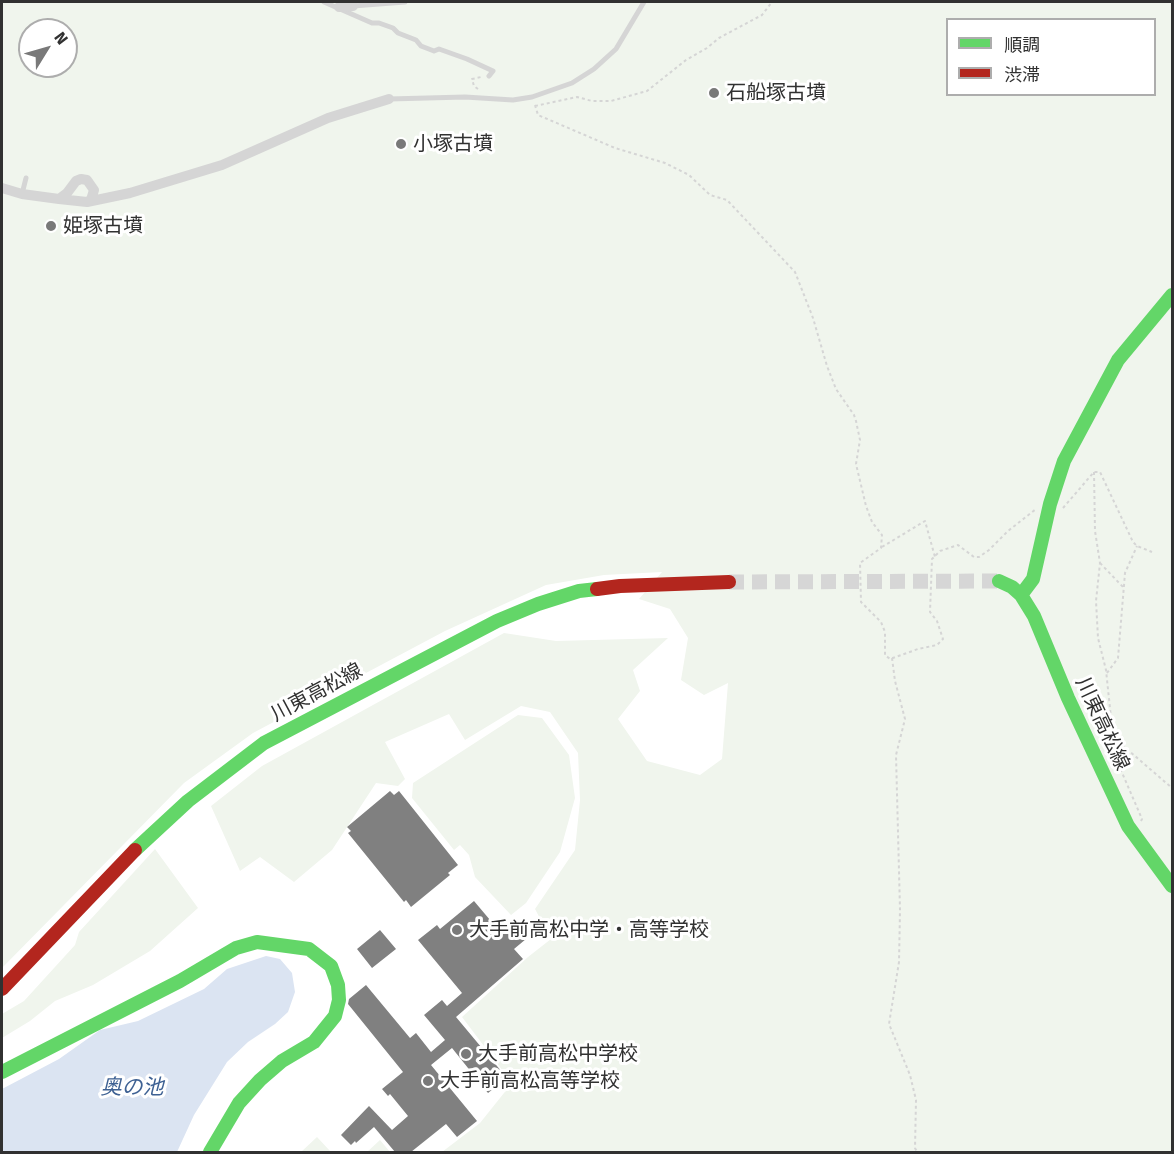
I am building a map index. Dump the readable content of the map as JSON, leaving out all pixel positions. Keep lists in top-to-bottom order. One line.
{"streets":{"main road":["川東高松線"]},"water":["奥の池"],"places":["石船塚古墳","小塚古墳","姫塚古墳","大手前高松中学・高等学校","大手前高松中学校","大手前高松高等学校"],"legend":["順調","渋滞"],"north":"top right"}
